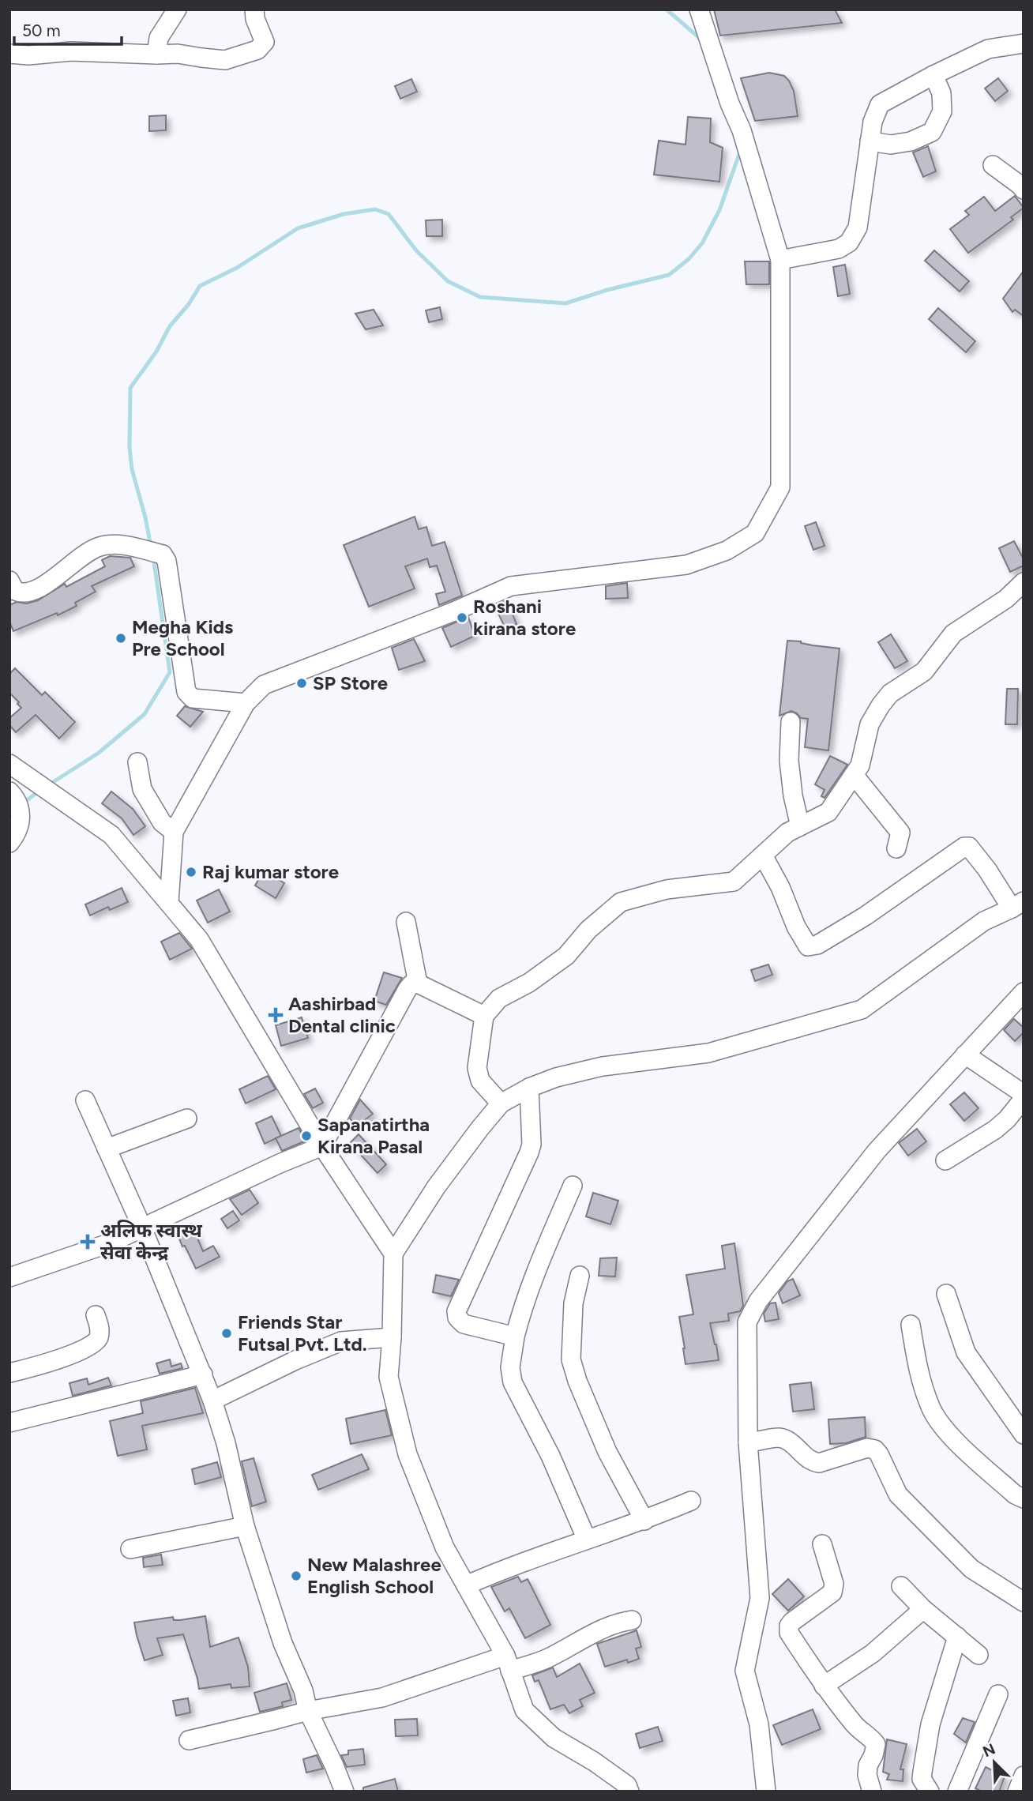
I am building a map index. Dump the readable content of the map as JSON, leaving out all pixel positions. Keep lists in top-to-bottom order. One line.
{"places":{"other":["Roshani kirana store","Megha Kids Pre School","SP Store","Raj kumar store","Sapanatirtha Kirana Pasal","Friends Star Futsal Pvt. Ltd.","New Malashree English School"],"health":["Aashirbad Dental clinic","अलिफ स्वास्थ सेवा केन्द्र"]},"scale_bar":"50 m","north":"top left"}
